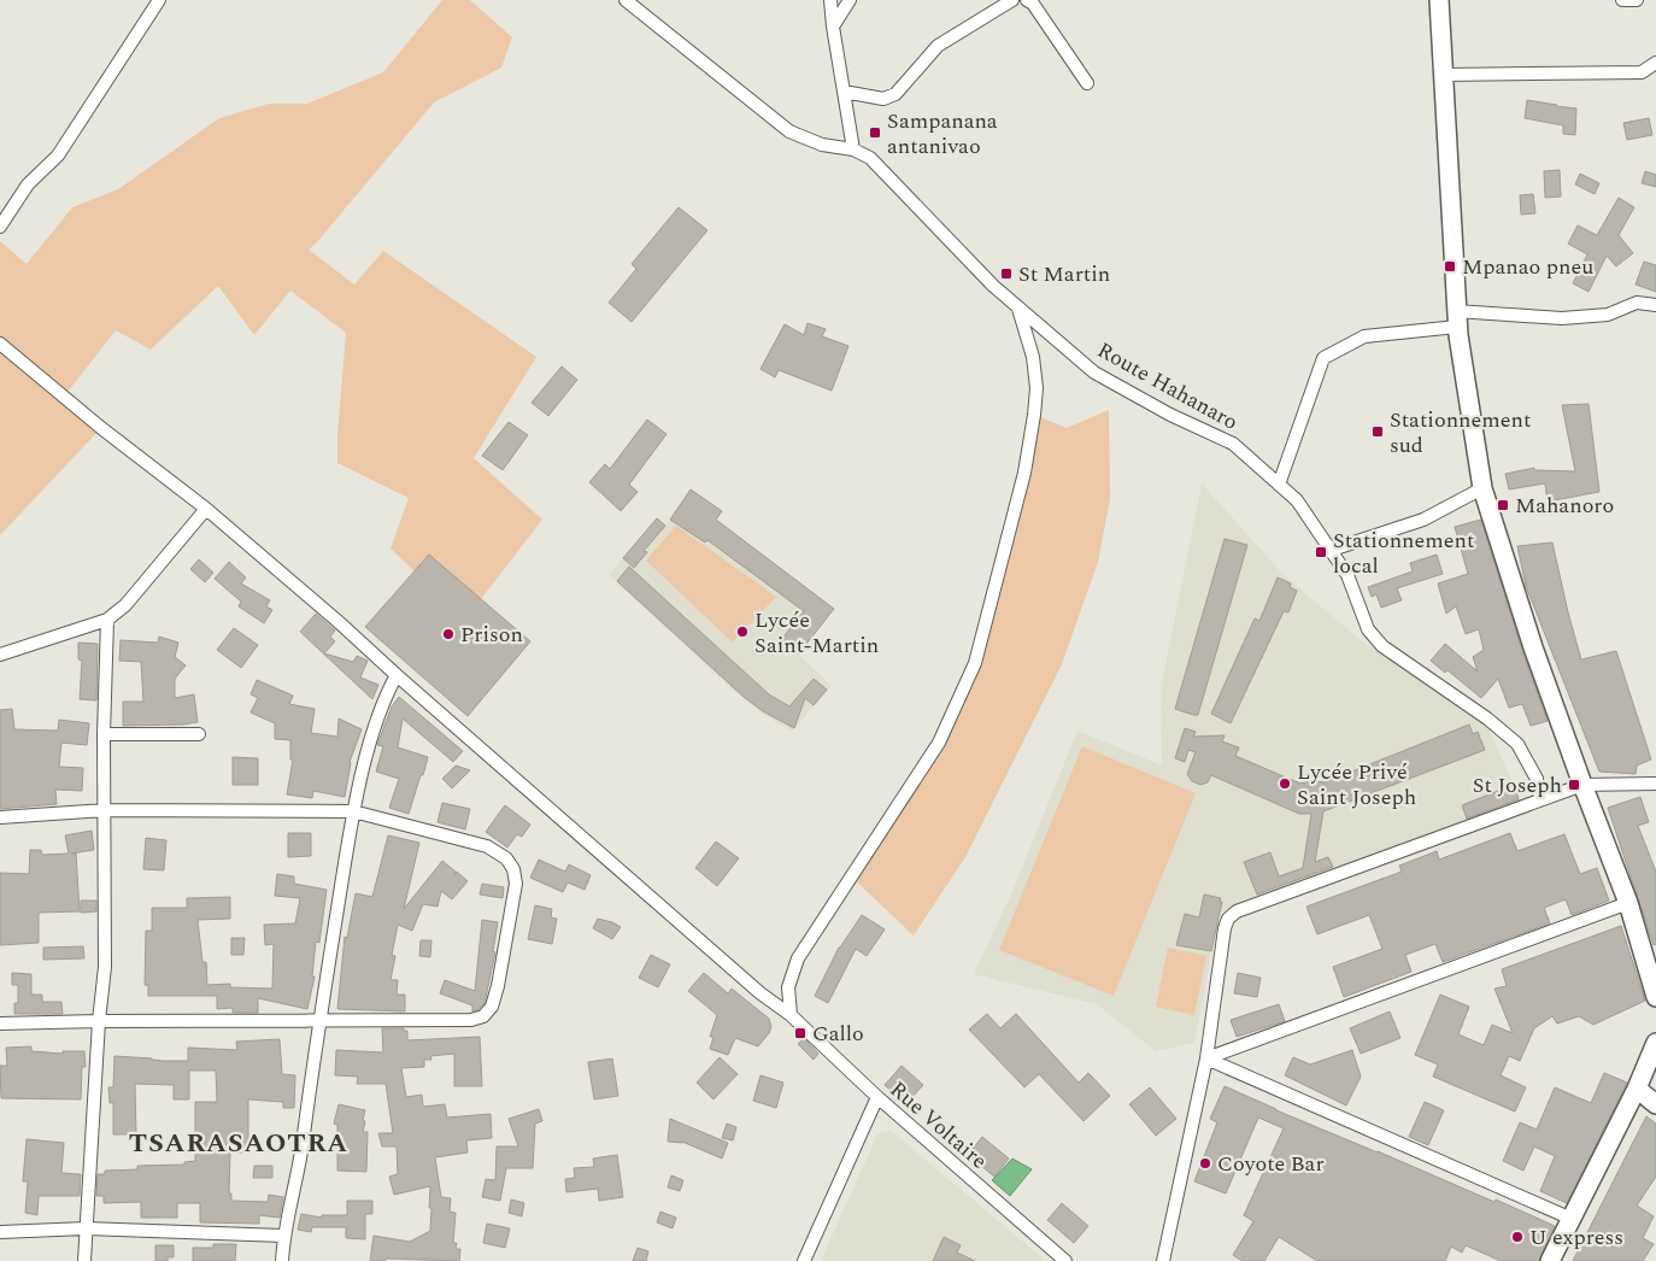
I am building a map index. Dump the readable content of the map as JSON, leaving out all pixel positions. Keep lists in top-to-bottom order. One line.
{"streets":{"street":["Route Hahanaro","Rue Voltaire"]},"districts":["TSARASAOTRA"],"places":{"transit":["Sampanana antanivao","Mpanao pneu","St Martin","Stationnement sud","Mahanoro","Stationnement local","St Joseph","Gallo"],"other":["Lycée Saint-Martin","Prison","Lycée Privé Saint Joseph","Coyote Bar","U express"]}}
